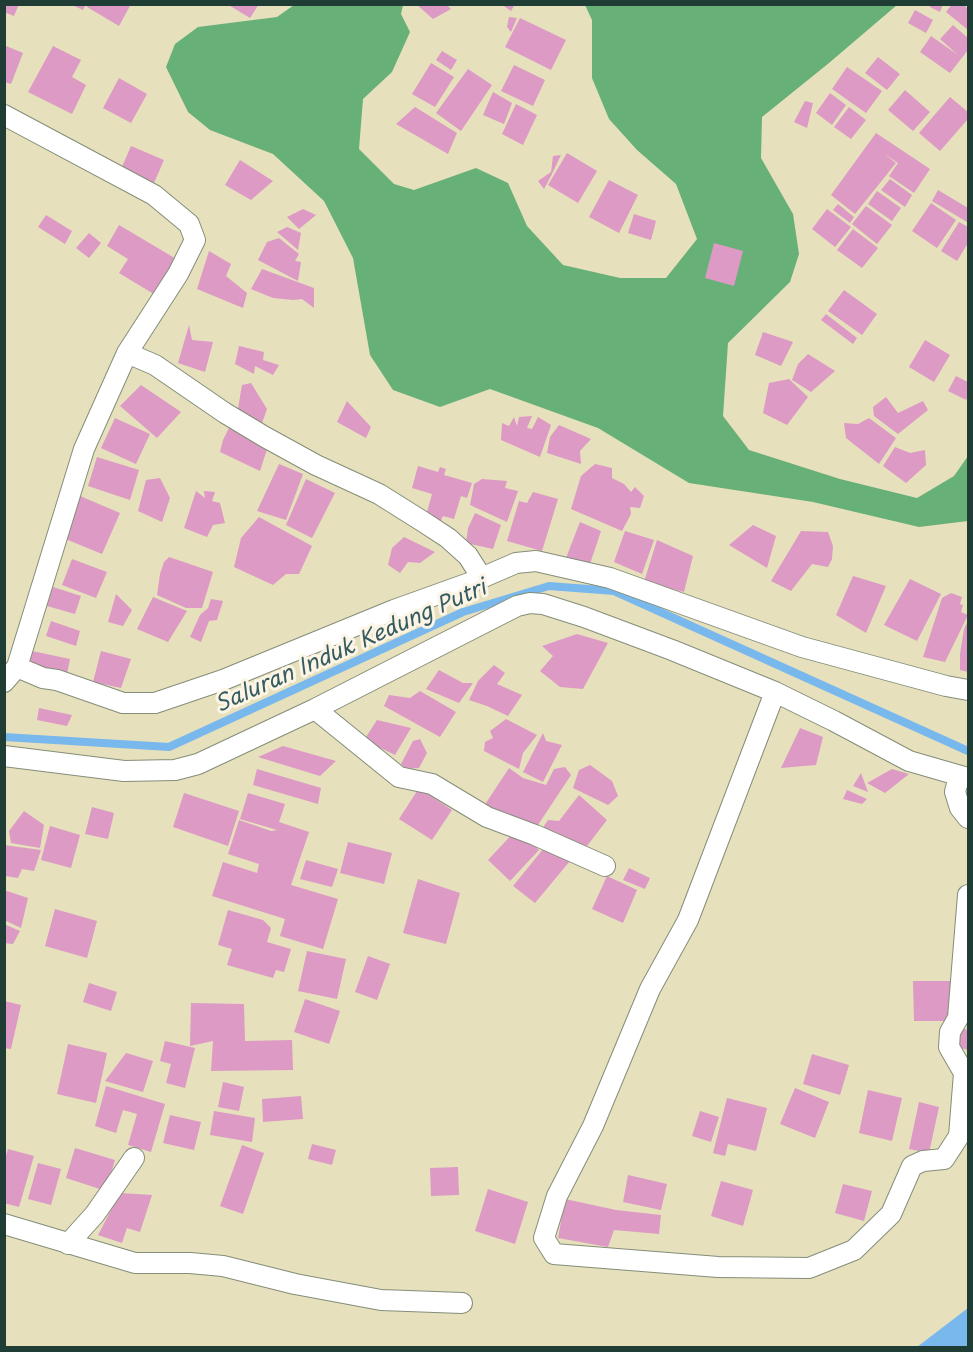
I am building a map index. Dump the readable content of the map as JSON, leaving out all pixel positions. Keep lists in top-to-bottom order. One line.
{"water":["Saluran Induk Kedung Putri"]}
